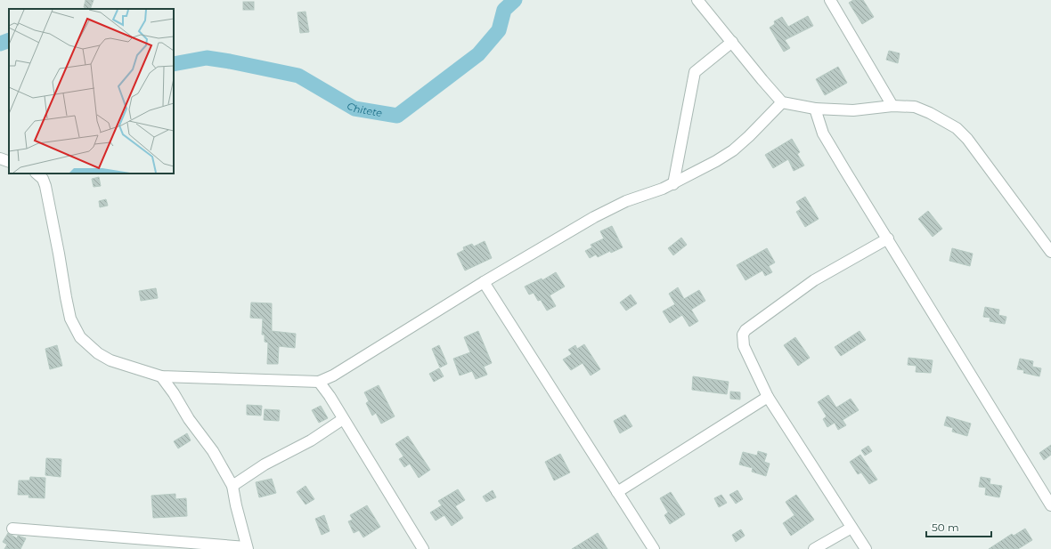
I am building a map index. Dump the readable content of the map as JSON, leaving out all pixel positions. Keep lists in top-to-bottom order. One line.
{"water":["Chitete"],"scale_bar":"50 m"}
